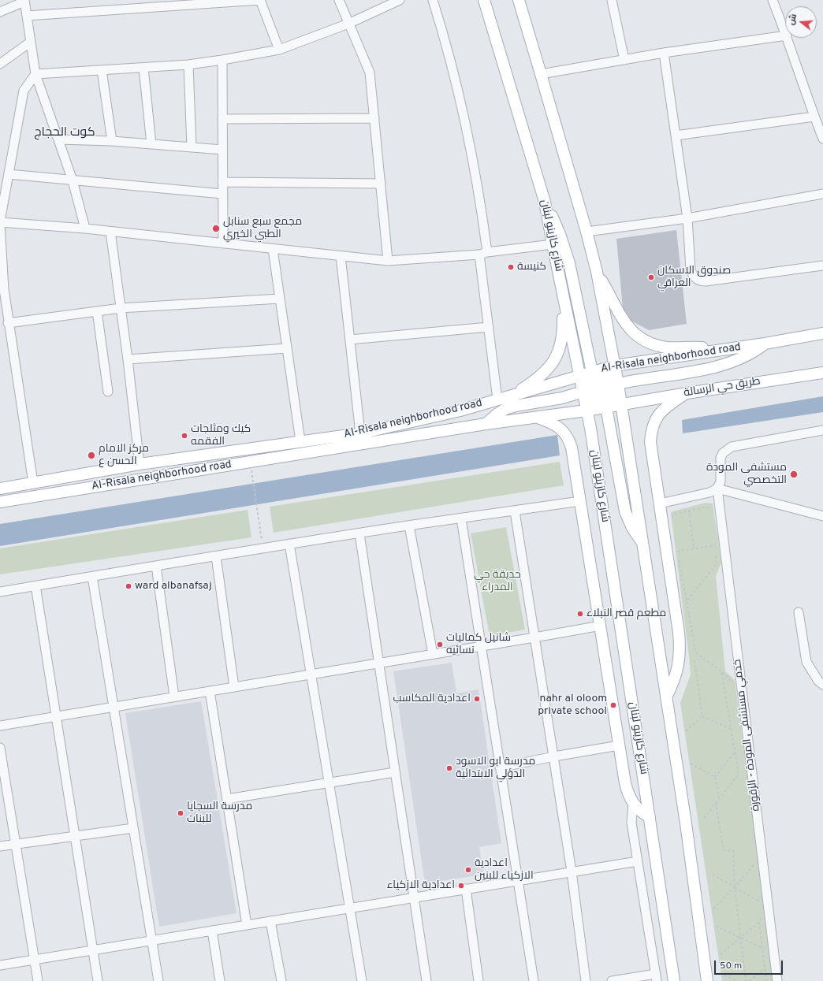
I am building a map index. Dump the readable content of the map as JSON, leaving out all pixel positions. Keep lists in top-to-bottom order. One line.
{"streets":{"main road":["شارع كازينو لبنان","Al-Risala neighborhood road","طريق حي الرسالة"],"street":["خدمي مستشفى المودة - الزقورة"]},"crossings":[["شارع كازينو لبنان","Al-Risala neighborhood road"],["Al-Risala neighborhood road","طريق حي الرسالة"]],"districts":["كوت الحجاج"],"parks":["حديقة حي المدراء"],"places":["مجمع سبع سنابل الطبي الخيري","كنيسة","صندوق الاسكان العراقي","كيك ومثلجات الفقمه","مركز الامام الحسن ع","مستشفى المودة التخصصي","ward albanafsaj","مطعم قصر النبلاء","شانيل كماليات نسائيه","اعدادية المكاسب","nahr al oloom private school","مدرسة ابو الاسود الدؤلي الابتدائية","مدرسة السجايا للبنات","اعدادية الازكياء للبنين","اعدادية الازكياء"],"scale_bar":"50 m","north":"left"}
